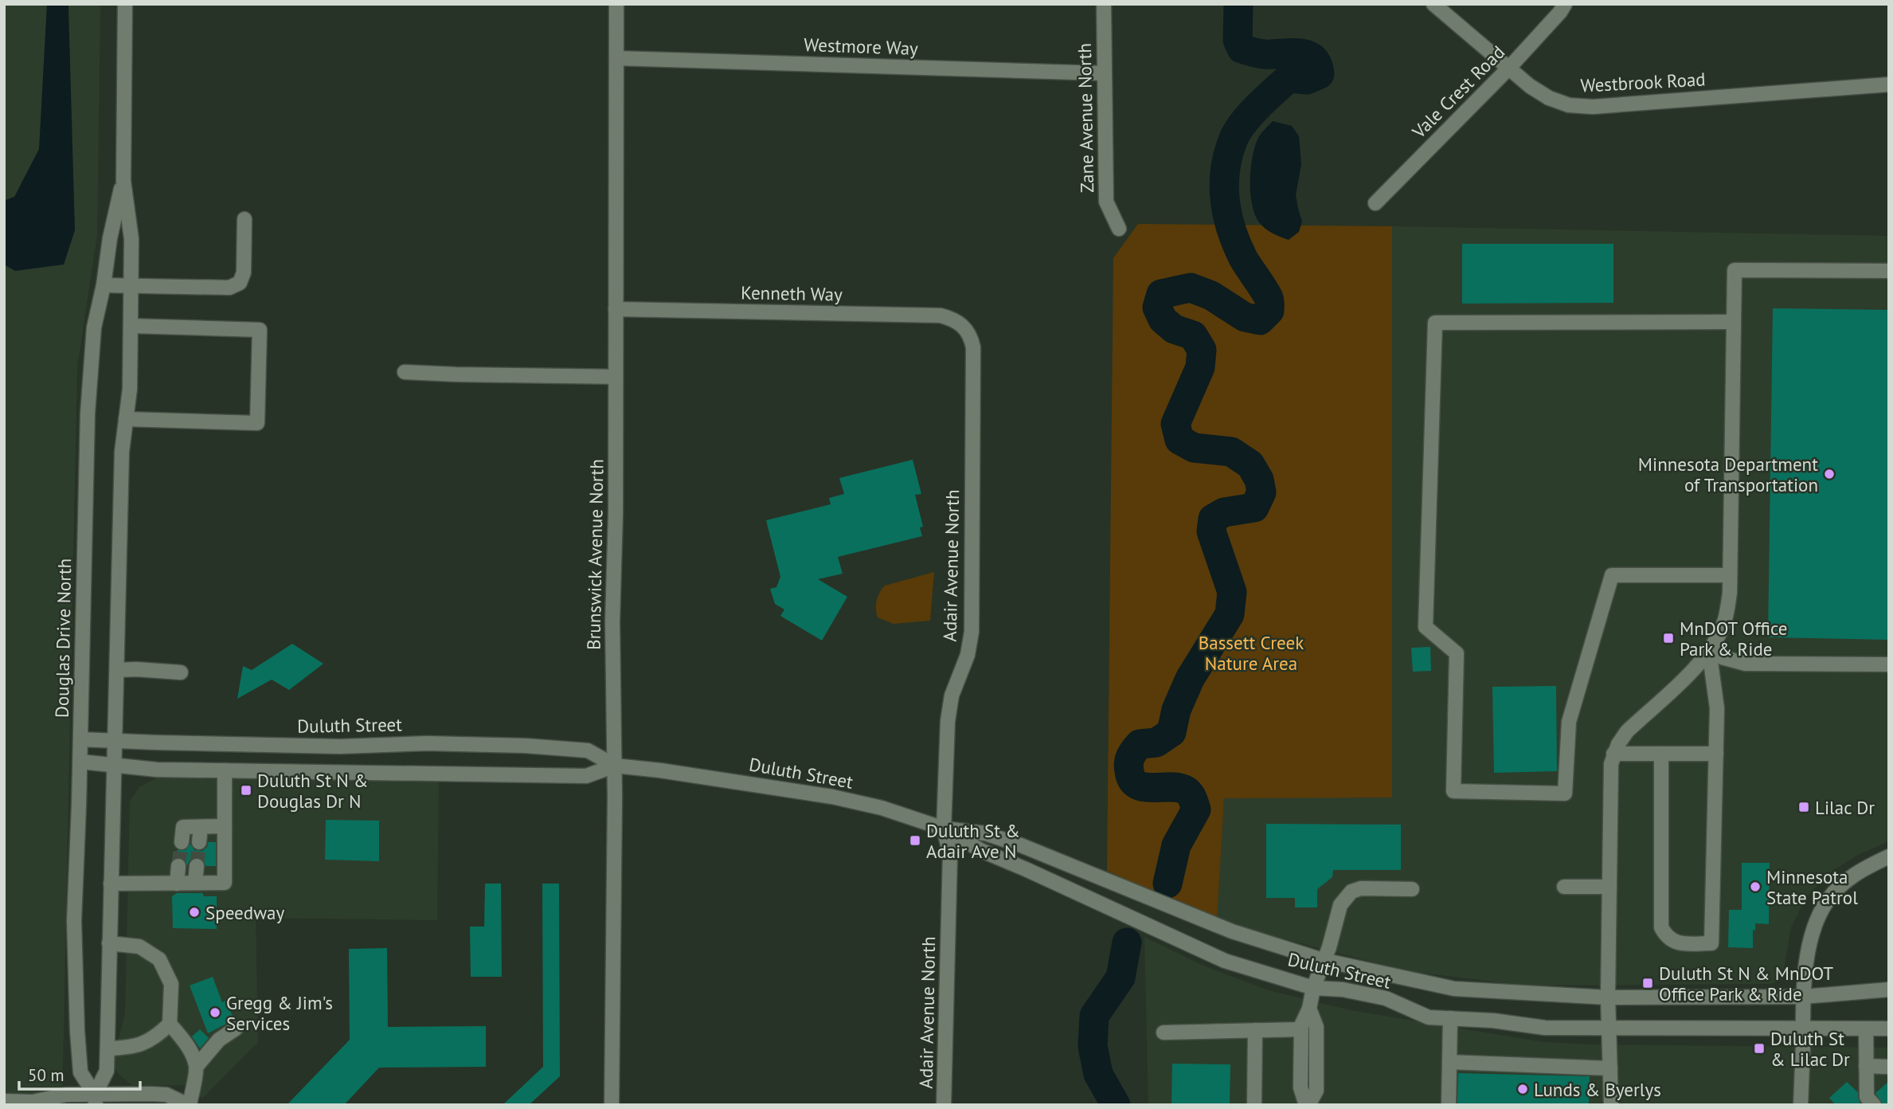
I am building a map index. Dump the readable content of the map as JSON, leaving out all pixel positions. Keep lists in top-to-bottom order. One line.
{"streets":{"street":["Westmore Way","Westbrook Road","Vale Crest Road","Zane Avenue North","Kenneth Way","Brunswick Avenue North","Adair Avenue North","Douglas Drive North","Duluth Street"]},"crossings":[["Westmore Way","Zane Avenue North"],["Westmore Way","Brunswick Avenue North"],["Westbrook Road","Vale Crest Road"],["Kenneth Way","Brunswick Avenue North"],["Kenneth Way","Adair Avenue North"],["Brunswick Avenue North","Duluth Street"],["Adair Avenue North","Duluth Street"],["Douglas Drive North","Duluth Street"]],"parks":["Bassett Creek Nature Area"],"places":{"other":["Minnesota Department of Transportation","Minnesota State Patrol","Speedway","Gregg & Jim's Services","Lunds & Byerlys"],"transit":["MnDOT Office Park & Ride","Duluth St N & Douglas Dr N","Lilac Dr","Duluth St & Adair Ave N","Duluth St N & MnDOT Office Park & Ride","Duluth St & Lilac Dr"]},"scale_bar":"50 m"}
